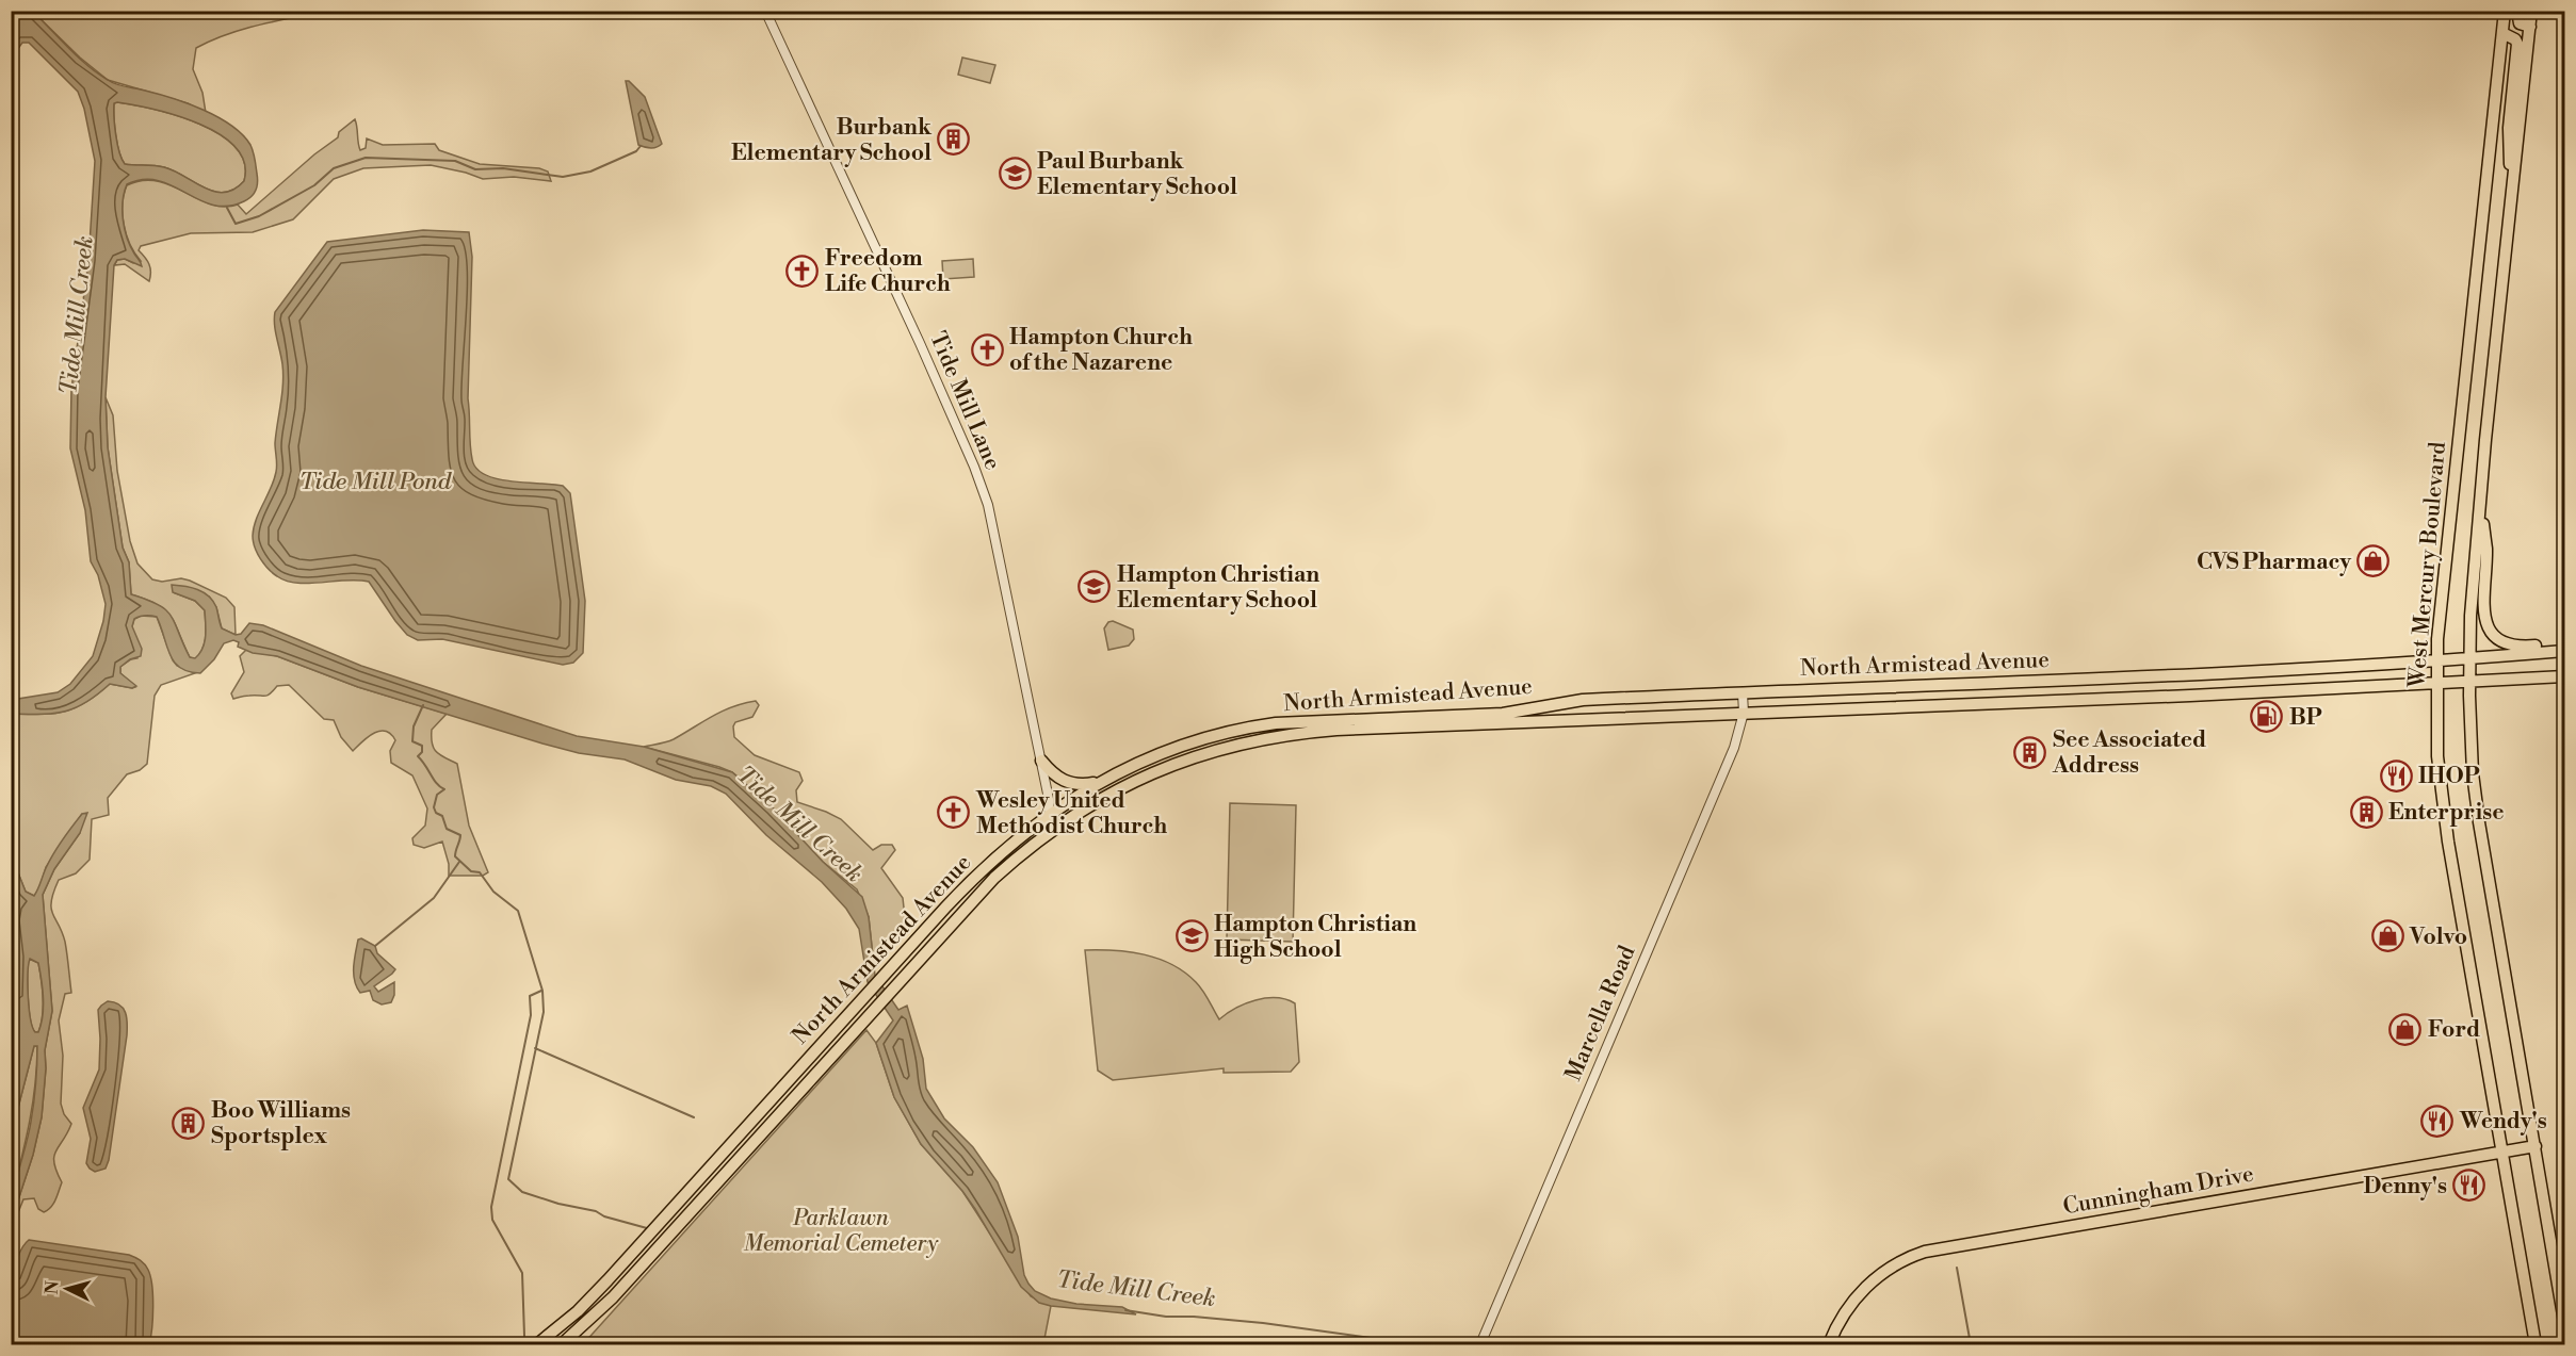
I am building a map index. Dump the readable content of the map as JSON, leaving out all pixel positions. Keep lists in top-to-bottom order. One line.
{"streets":{"main road":["West Mercury Boulevard","North Armistead Avenue","Cunningham Drive"],"street":["Tide Mill Lane","Marcella Road"]},"crossings":[["Tide Mill Lane","North Armistead Avenue"],["West Mercury Boulevard","North Armistead Avenue"],["West Mercury Boulevard","Cunningham Drive"],["North Armistead Avenue","Marcella Road"]],"water":["Tide Mill Creek","Tide Mill Pond"],"parks":["Parklawn Memorial Cemetery"],"places":{"building":["Burbank Elementary School","See Associated Address","Enterprise","Boo Williams Sportsplex"],"school or university":["Paul Burbank Elementary School","Hampton Christian Elementary School","Hampton Christian High School"],"church":["Freedom Life Church","Hampton Church of the Nazarene","Wesley United Methodist Church"],"shop":["CVS Pharmacy","Volvo","Ford"],"fuel station":["BP"],"restaurant":["IHOP","Wendy's","Denny's"]},"north":"left"}
